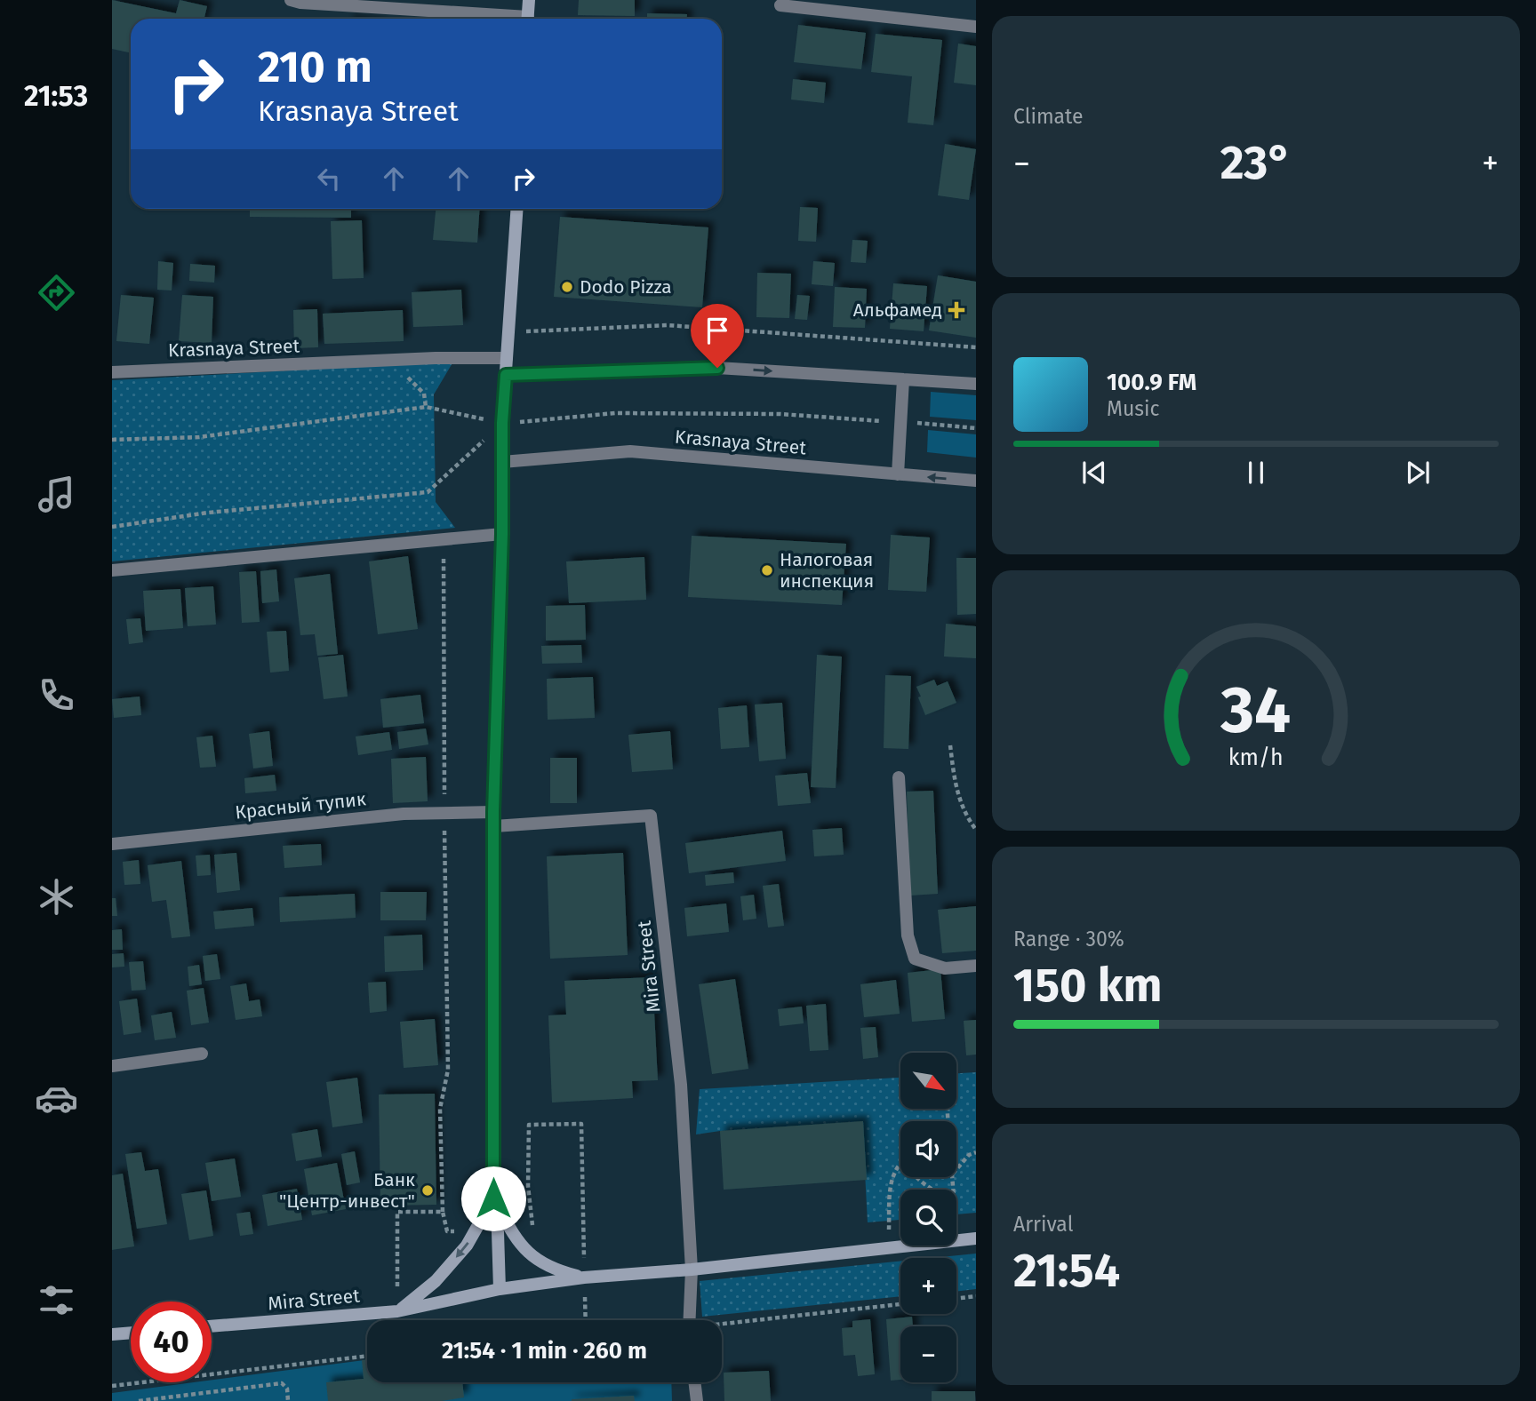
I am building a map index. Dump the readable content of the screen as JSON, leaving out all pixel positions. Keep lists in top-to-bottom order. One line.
{"streets":{"street":["Krasnaya Street","Красный тупик","Mira Street"]},"places":{"other":["Dodo Pizza","Налоговая инспекция","Банк \"Центр-инвест\""],"health":["Альфамед"]},"north":"bottom right","page":{"tabs":"21:53","tile":["Climate",["Range · 30%","150 km"],["Arrival","21:54"]],"turn":["210 m","Krasnaya Street"],"heat":["−","23°","+"],"song":["100.9 FM","Music"],"map_buttons":["+","−"],"limit":"40","trip":"21:54 · 1 min · 260 m","gauge":["34","km/h"]}}
